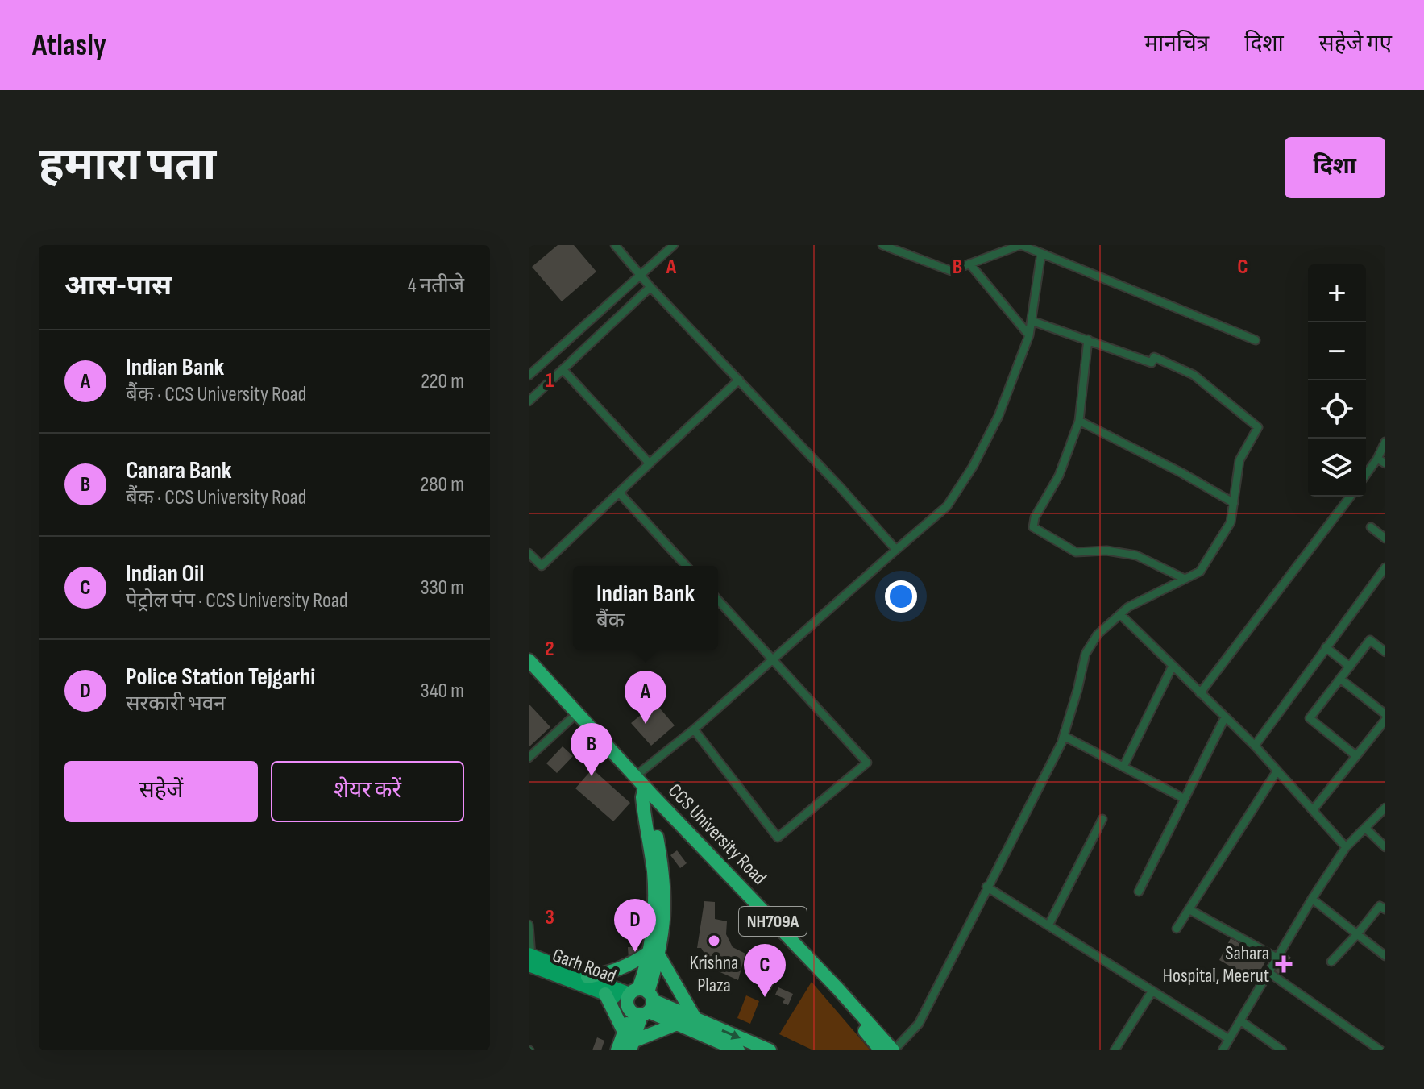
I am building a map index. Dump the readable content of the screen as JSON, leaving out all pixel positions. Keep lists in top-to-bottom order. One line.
{"streets":{"highway":["CCS University Road","NH709A"],"main road":["Garh Road"]},"places":{"other":["Krishna Plaza"],"health":["Sahara Hospital, Meerut"]},"page":{"header":"Atlasly","nav":["मानचित्र","दिशा","सहेजे गए"],"buttons":["दिशा",["सहेजें","शेयर करें"]],"title":"हमारा पता","heading":["आस-पास","4 नतीजे"],"map_buttons":["+","−"],"list":[{"mark":"A","name":"Indian Bank","note":"बैंक · CCS University Road","value":"220 m"},{"mark":"B","name":"Canara Bank","note":"बैंक · CCS University Road","value":"280 m"},{"mark":"C","name":"Indian Oil","note":"पेट्रोल पंप · CCS University Road","value":"330 m"},{"mark":"D","name":"Police Station Tejgarhi","note":"सरकारी भवन","value":"340 m"}],"popup":["Indian Bank","बैंक"],"pins":["A","B","D","C"]},"grid":{"columns":["A","B","C"],"rows":["1","2","3"]}}
